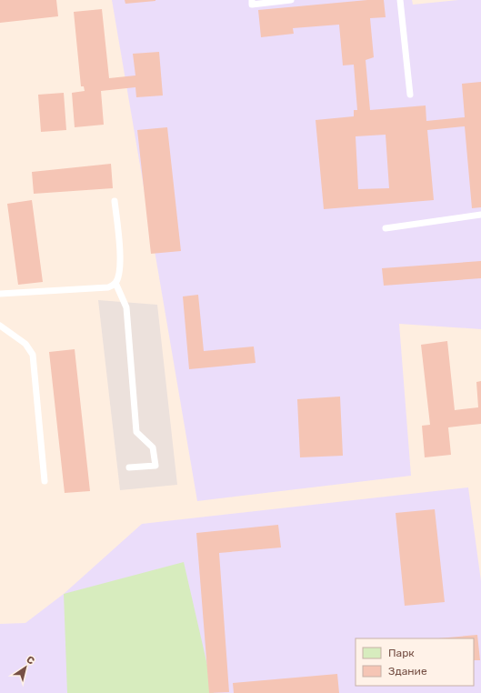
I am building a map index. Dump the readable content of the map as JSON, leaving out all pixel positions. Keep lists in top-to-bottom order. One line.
{"legend":["Парк","Здание"],"north":"top right"}
